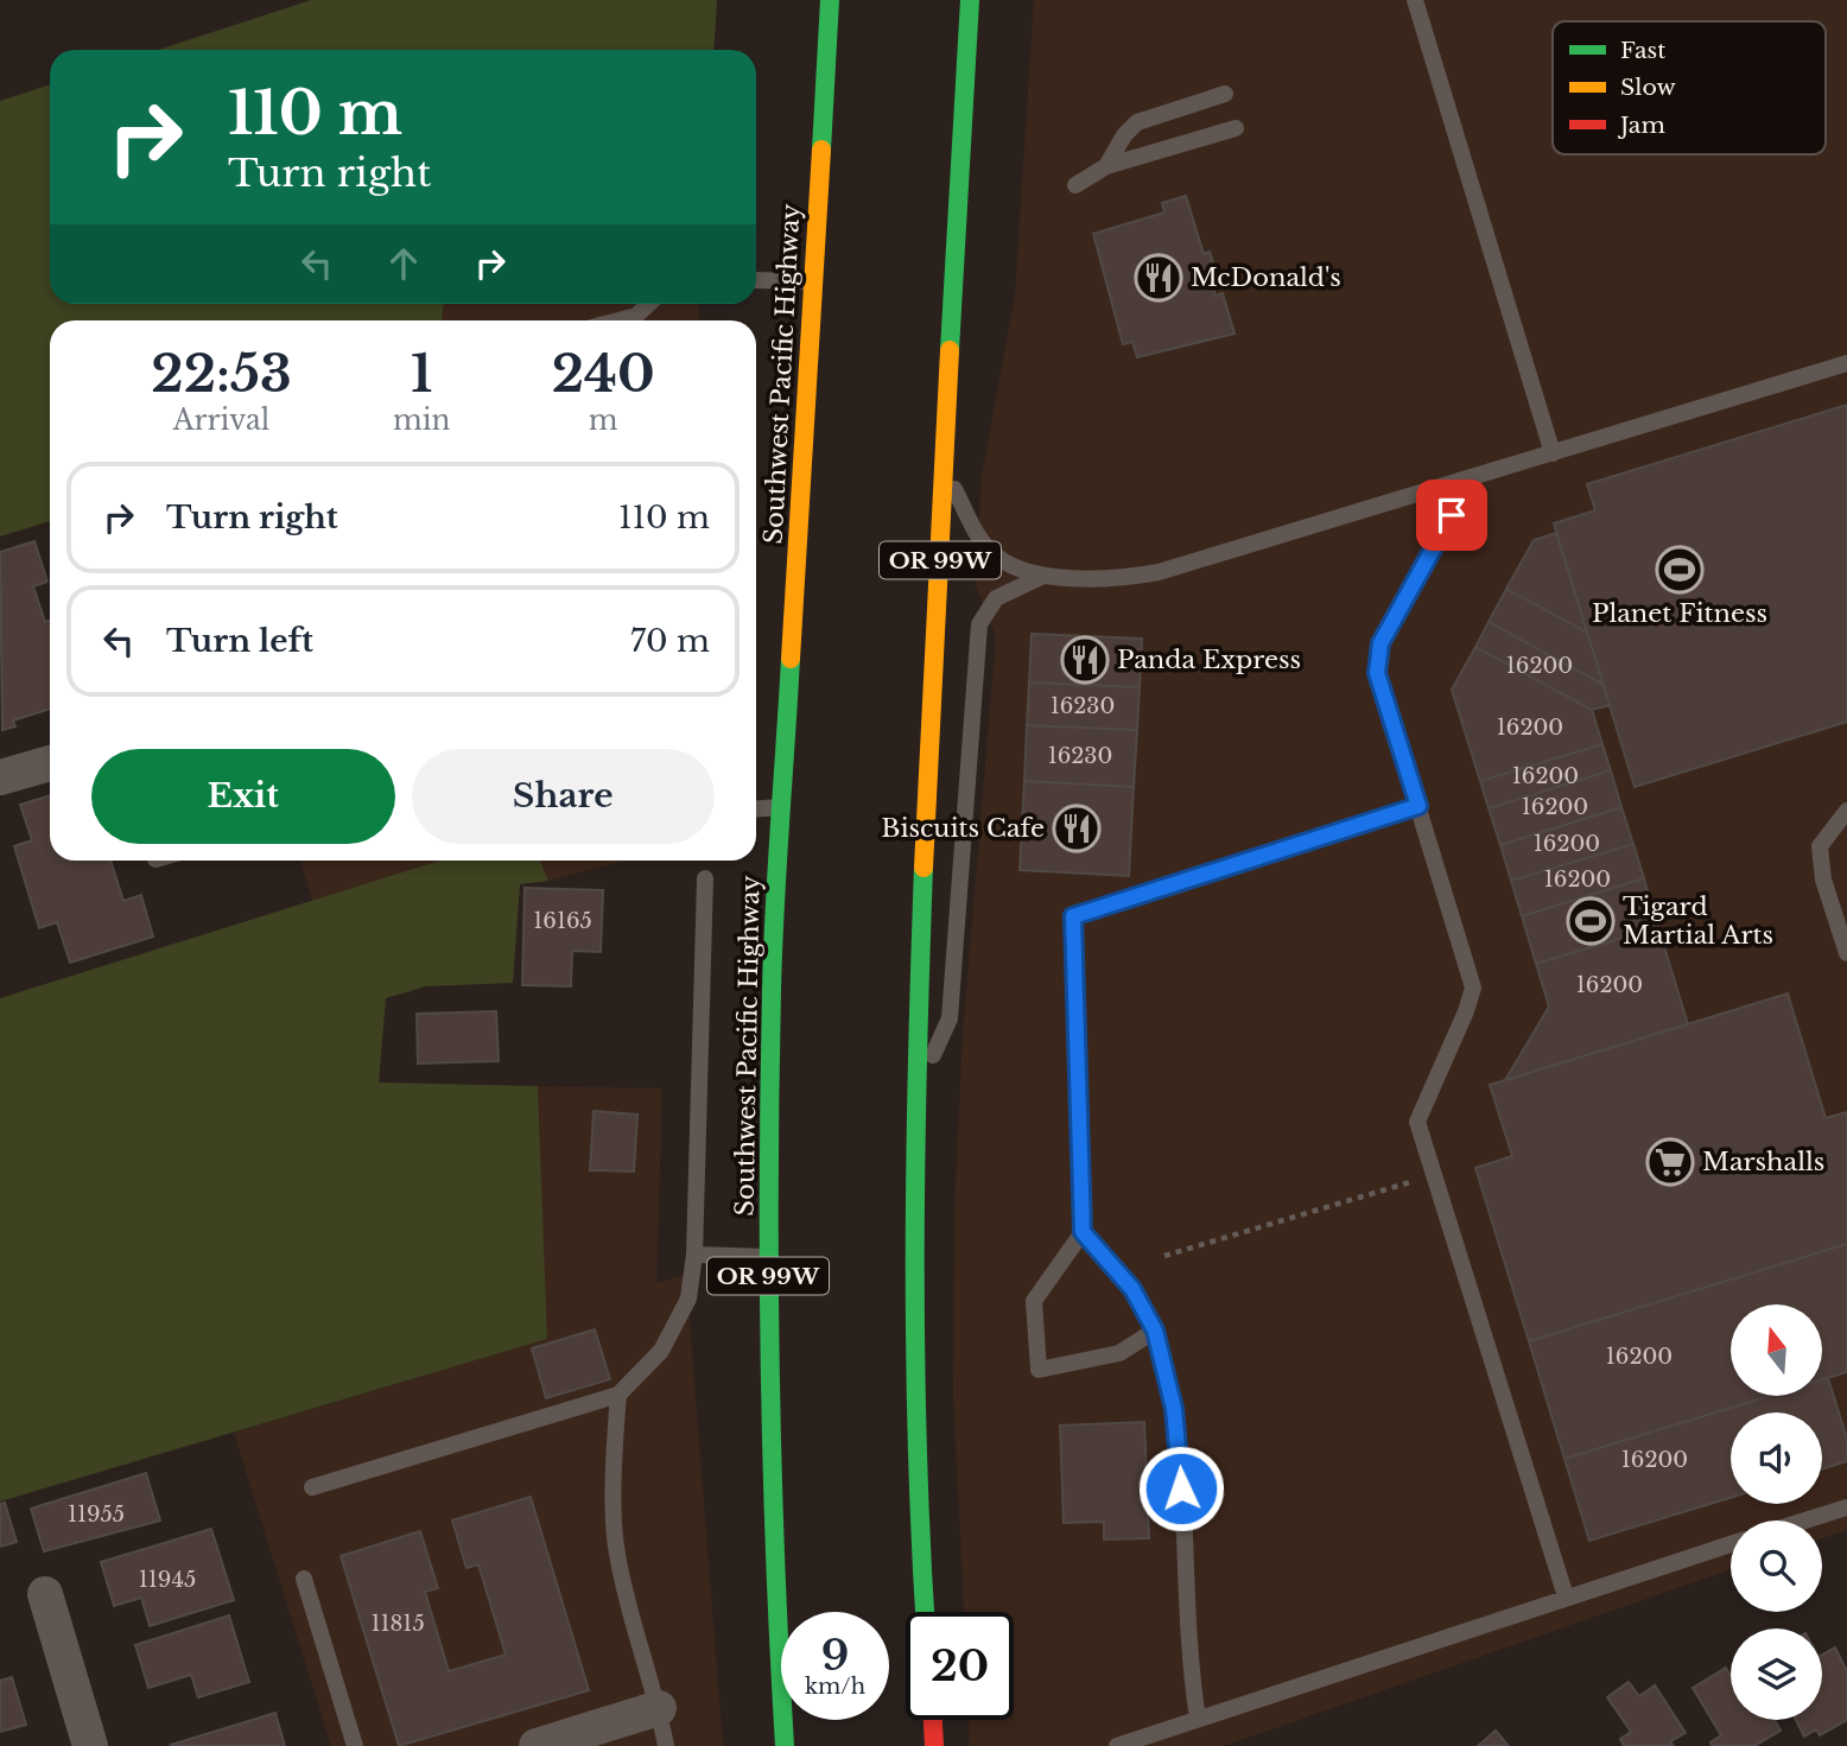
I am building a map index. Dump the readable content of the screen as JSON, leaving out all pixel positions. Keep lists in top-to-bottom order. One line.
{"streets":{"highway":["Southwest Pacific Highway","OR 99W"]},"places":{"restaurant":["McDonald's","Panda Express","Biscuits Cafe"],"sports":["Planet Fitness","Tigard Martial Arts"],"supermarket":["Marshalls"]},"house_numbers":["16200","16230","16200","16230","16200","16200","16200","16200","16165","16200","16200","16200","11955","11945","11815"],"legend":["Fast","Slow","Jam"],"north":"top","page":{"turn":["110 m","Turn right"],"eta":["22:53","Arrival","1","min","240","m"],"list":[{"name":"Turn right","value":"110 m"},{"name":"Turn left","value":"70 m"}],"buttons":["Exit","Share"],"speed":"9 km/h","limit":"20"}}
